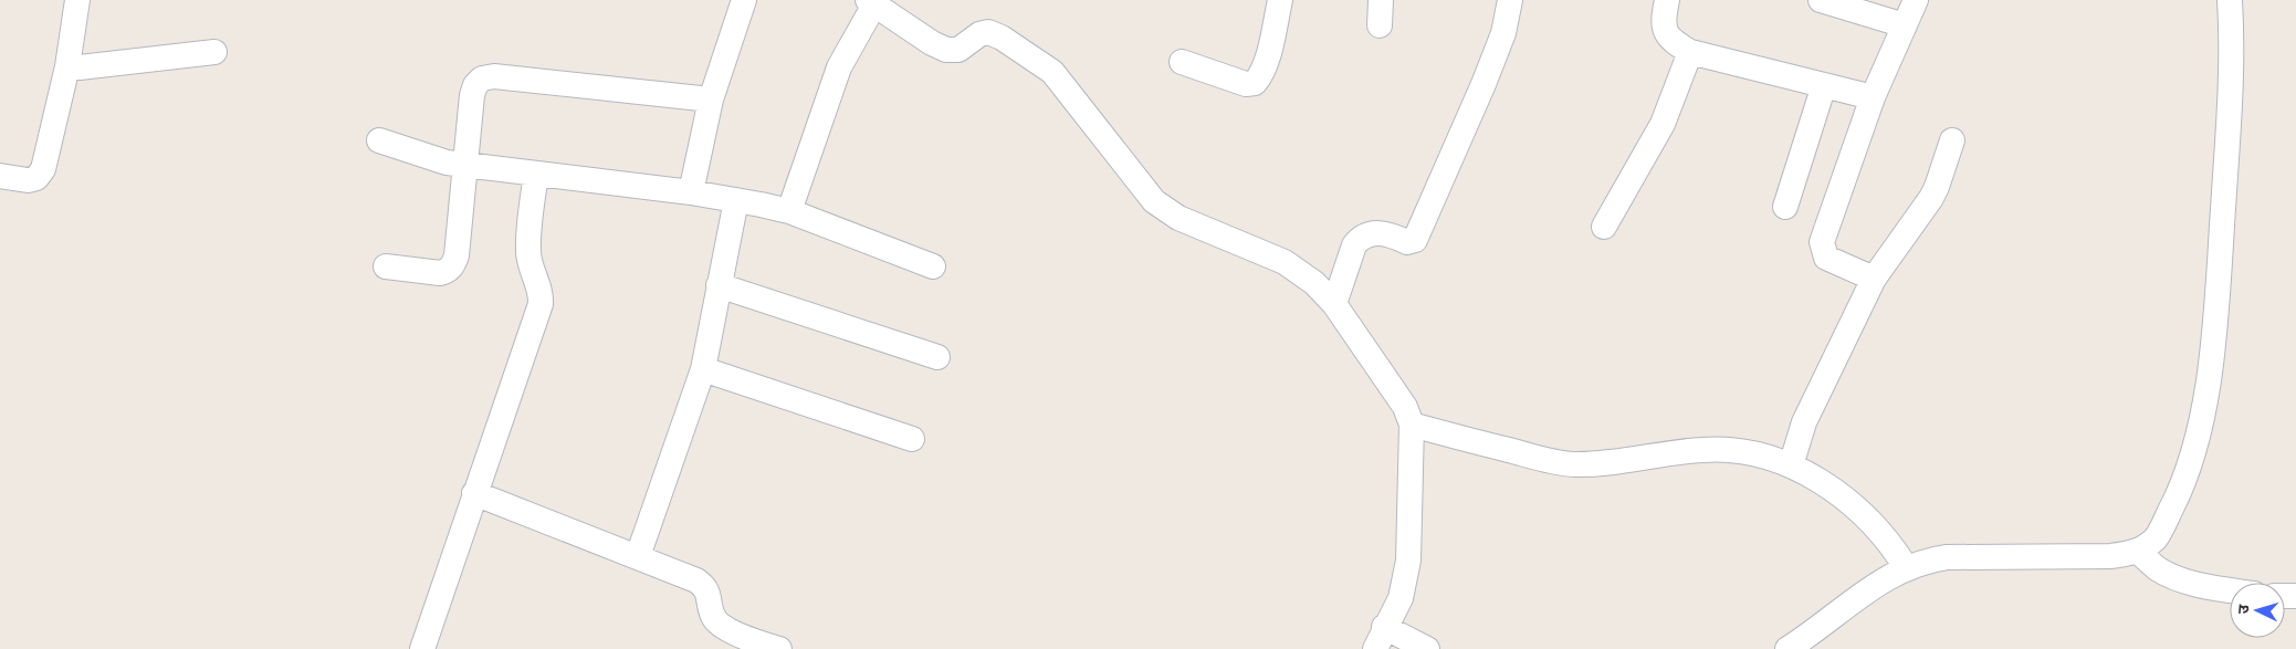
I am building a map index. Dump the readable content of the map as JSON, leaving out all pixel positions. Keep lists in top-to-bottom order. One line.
{"north":"left"}
